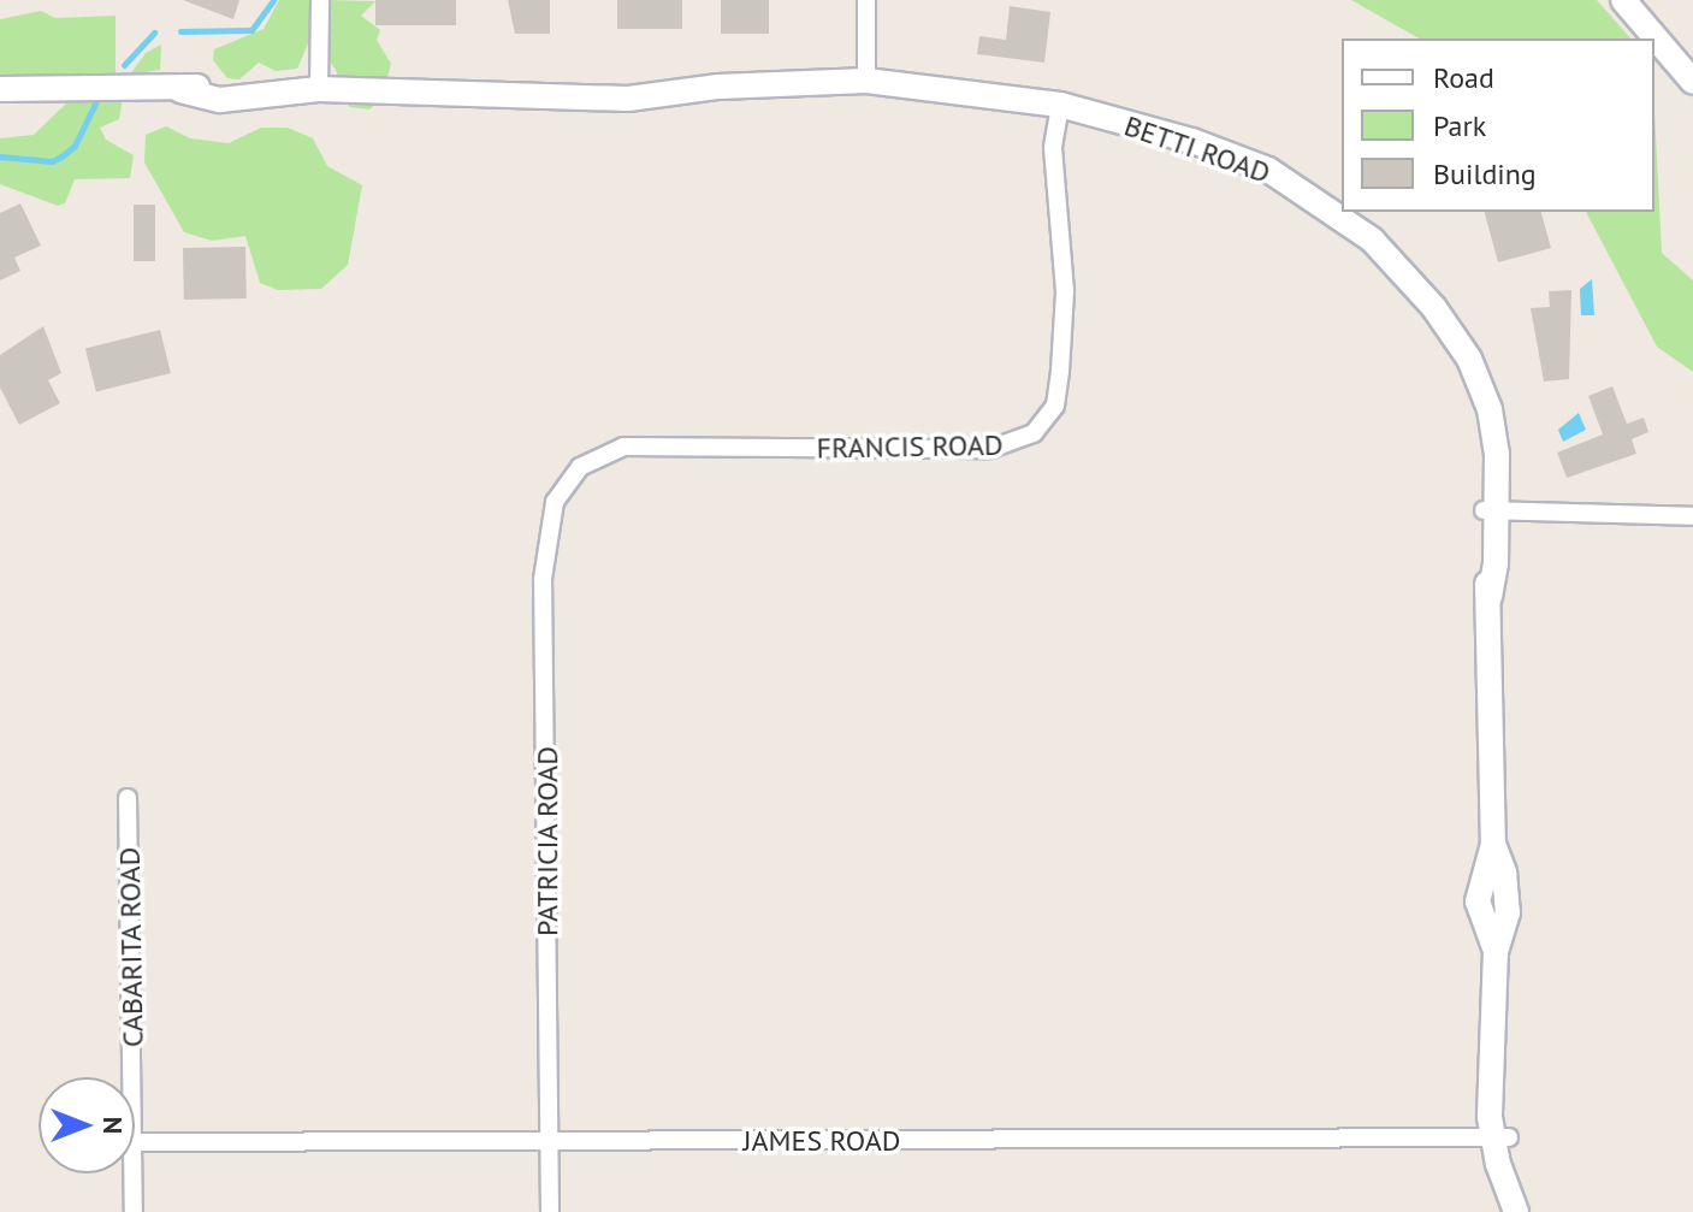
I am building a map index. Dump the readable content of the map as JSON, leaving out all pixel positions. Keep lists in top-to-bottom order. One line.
{"streets":{"street":["BETTI ROAD","FRANCIS ROAD","PATRICIA ROAD","CABARITA ROAD","JAMES ROAD"]},"crossings":[["BETTI ROAD","FRANCIS ROAD"],["BETTI ROAD","JAMES ROAD"],["FRANCIS ROAD","PATRICIA ROAD"],["PATRICIA ROAD","JAMES ROAD"]],"legend":["Road","Park","Building"],"north":"right"}
